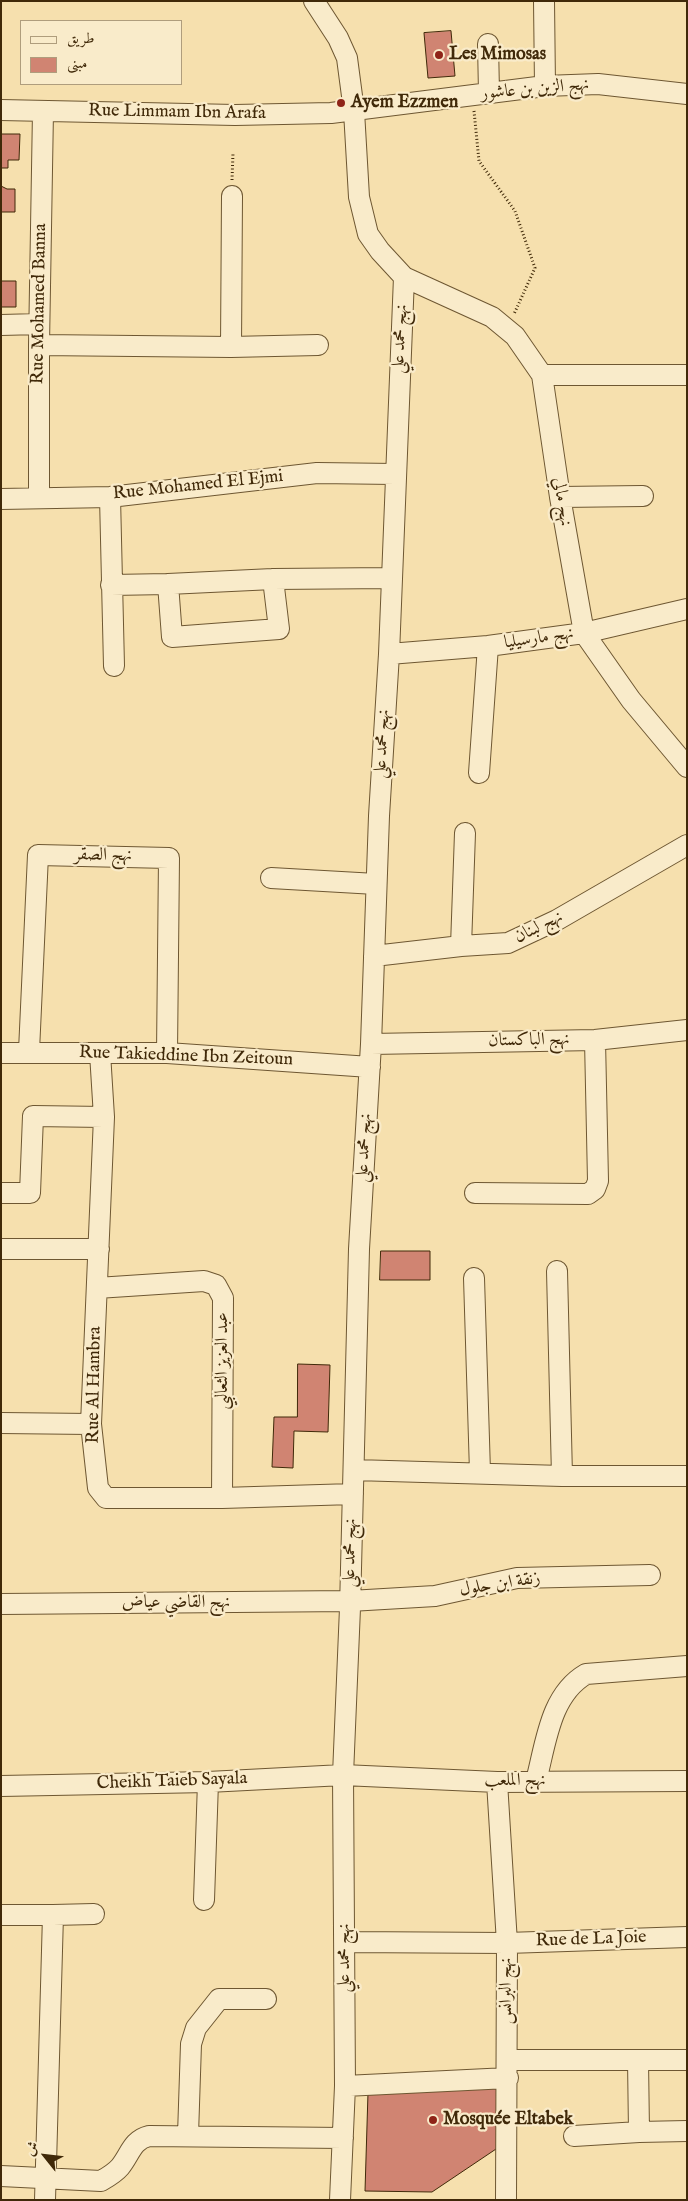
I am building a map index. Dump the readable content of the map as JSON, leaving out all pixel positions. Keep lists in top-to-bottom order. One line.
{"streets":{"street":["نهج الزين بن عاشور","Rue Limmam Ibn Arafa","Rue Mohamed Banna","نهج محمد علي","Rue Mohamed El Ejmi","نهج مالي","نهج مارسيليا","نهج الصقر","نهج لبنان","نهج الباكستان","Rue Takieddine Ibn Zeitoun","عبد العزيز الثعالبي","Rue Al Hambra","زنقة ابن جلول","نهج القاضي عياض","نهج الملعب","Cheikh Taieb Sayala","Rue de La Joie","نهج البرانس"]},"crossings":[["نهج الزين بن عاشور","Rue Limmam Ibn Arafa"],["Rue Limmam Ibn Arafa","Rue Mohamed Banna"],["Rue Mohamed Banna","Rue Mohamed El Ejmi"],["نهج محمد علي","Rue Mohamed El Ejmi"],["نهج محمد علي","نهج مالي"],["نهج محمد علي","نهج مارسيليا"],["نهج محمد علي","نهج لبنان"],["نهج محمد علي","نهج الباكستان"],["نهج محمد علي","Rue Takieddine Ibn Zeitoun"],["نهج محمد علي","Rue Al Hambra"],["نهج محمد علي","زنقة ابن جلول"],["نهج محمد علي","نهج القاضي عياض"],["نهج محمد علي","نهج الملعب"],["نهج محمد علي","Cheikh Taieb Sayala"],["نهج محمد علي","Rue de La Joie"],["نهج مالي","نهج مارسيليا"],["نهج الصقر","Rue Takieddine Ibn Zeitoun"],["Rue Takieddine Ibn Zeitoun","Rue Al Hambra"],["عبد العزيز الثعالبي","Rue Al Hambra"],["زنقة ابن جلول","نهج القاضي عياض"],["نهج الملعب","Cheikh Taieb Sayala"],["نهج الملعب","نهج البرانس"],["Rue de La Joie","نهج البرانس"]],"places":["Les Mimosas","Ayem Ezzmen","Mosquée Eltabek"],"legend":["طريق","مبنى"],"north":"top left"}
